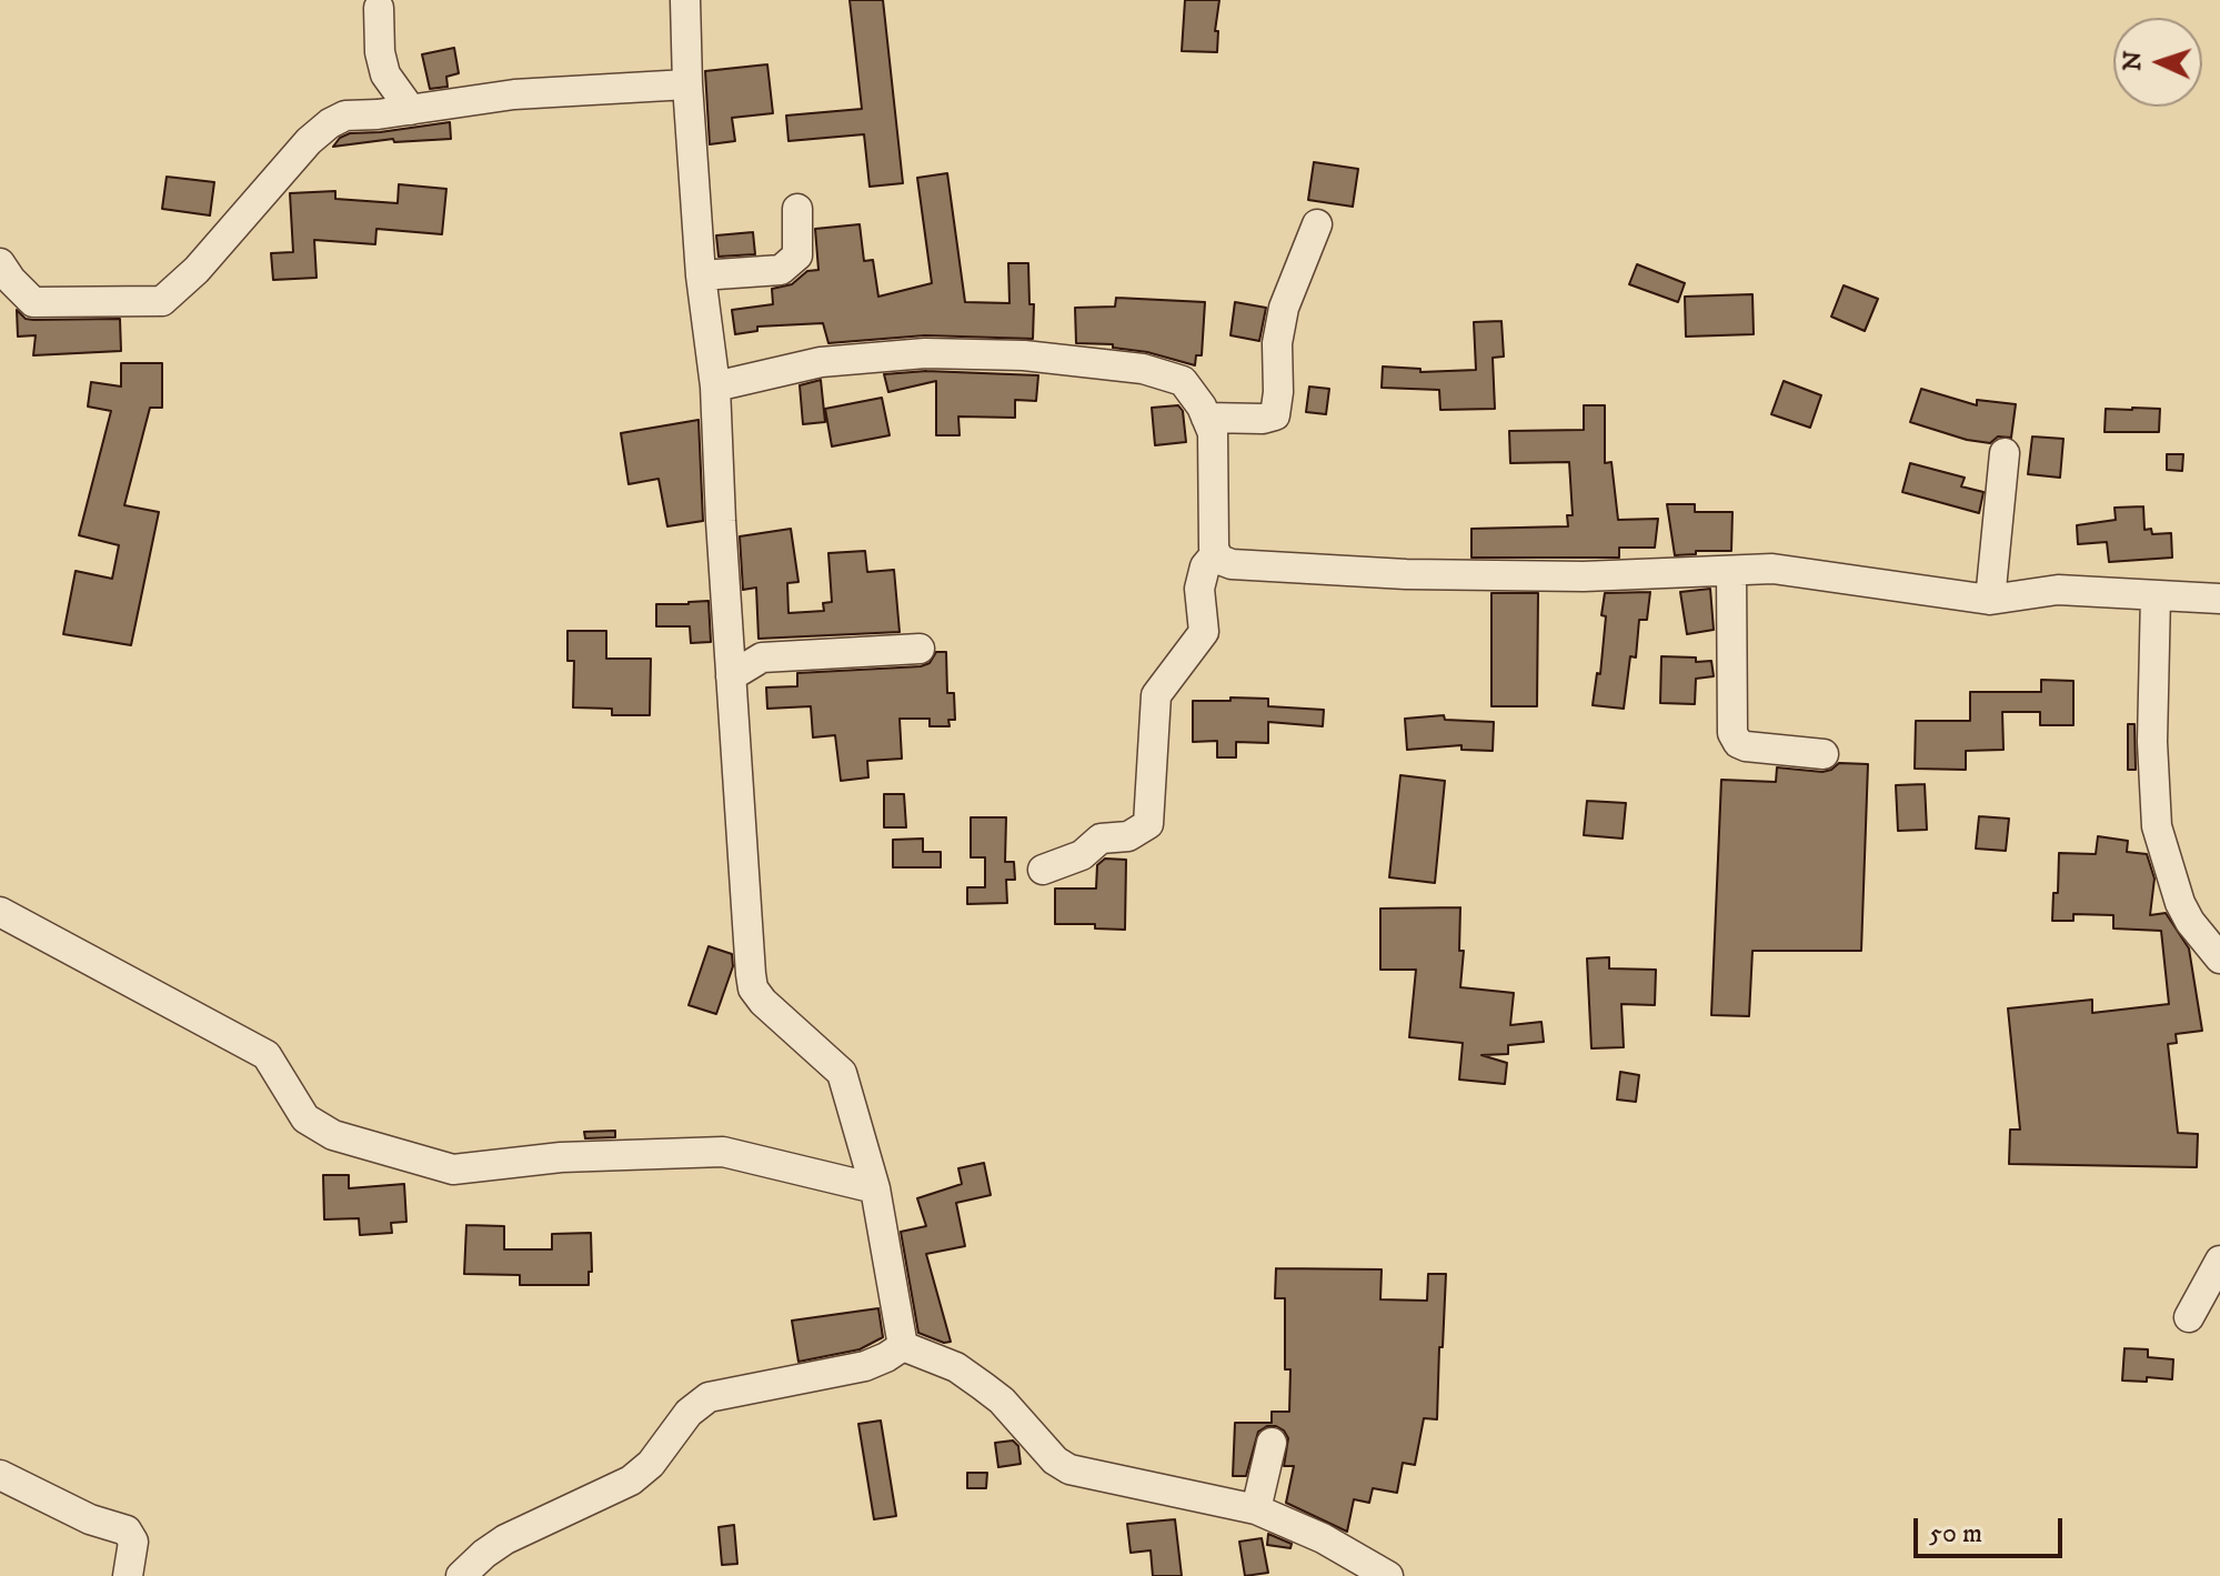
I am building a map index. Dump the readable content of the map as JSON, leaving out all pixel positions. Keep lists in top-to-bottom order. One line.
{"scale_bar":"50 m","north":"left"}
